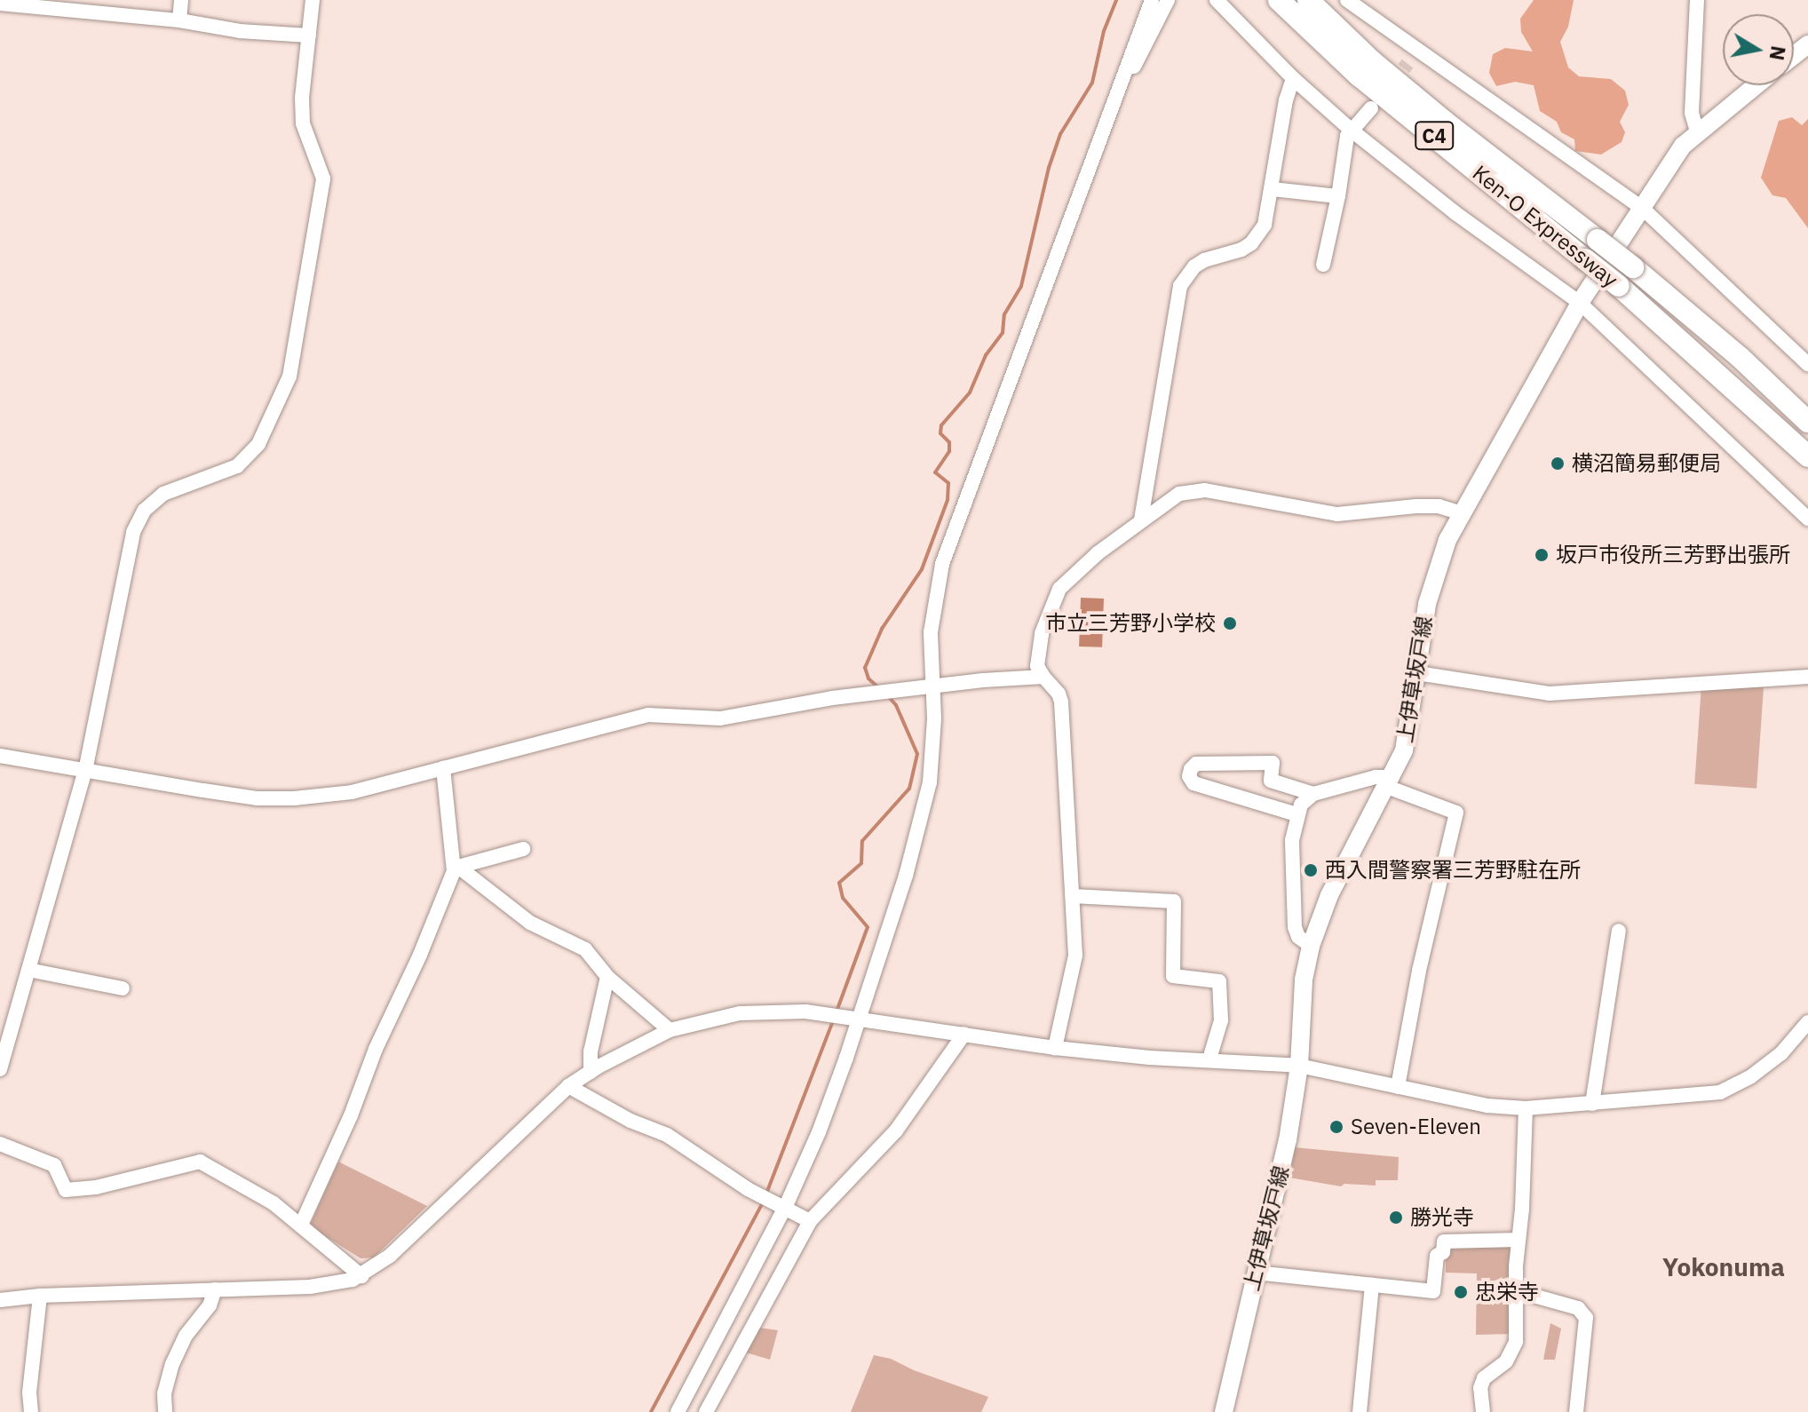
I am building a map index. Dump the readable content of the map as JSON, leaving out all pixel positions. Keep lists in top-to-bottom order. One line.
{"streets":{"highway":["C4","Ken-O Expressway"],"main road":["上伊草坂戸線"]},"districts":["Yokonuma"],"places":["横沼簡易郵便局","坂戸市役所三芳野出張所","市立三芳野小学校","西入間警察署三芳野駐在所","Seven-Eleven","勝光寺","忠栄寺"],"north":"right"}
